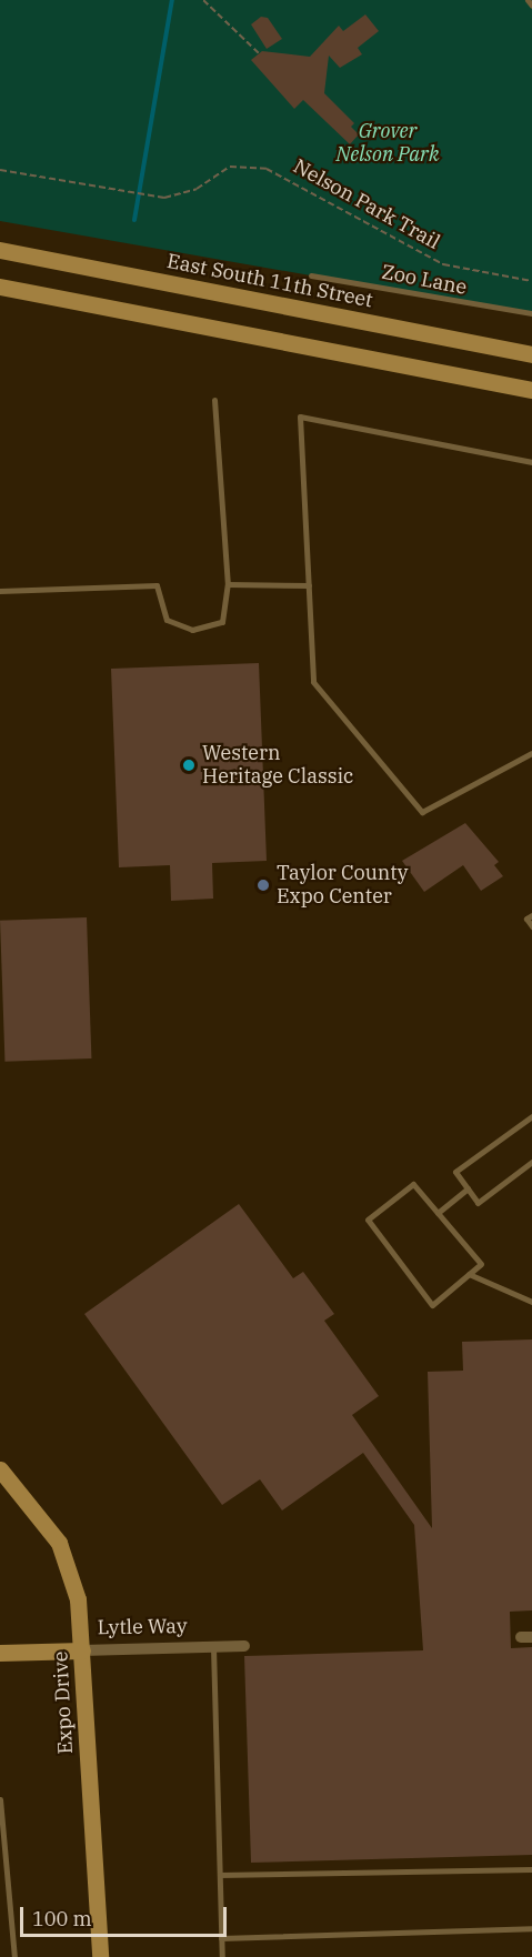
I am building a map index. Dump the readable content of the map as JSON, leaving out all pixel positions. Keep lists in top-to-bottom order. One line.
{"streets":{"main road":["East South 11th Street","Lytle Way","Expo Drive"],"lane":["Zoo Lane"],"path":["Nelson Park Trail"]},"crossings":[["Lytle Way","Expo Drive"]],"parks":["Grover Nelson Park"],"places":["Western Heritage Classic","Taylor County Expo Center"],"scale_bar":"100 m"}
